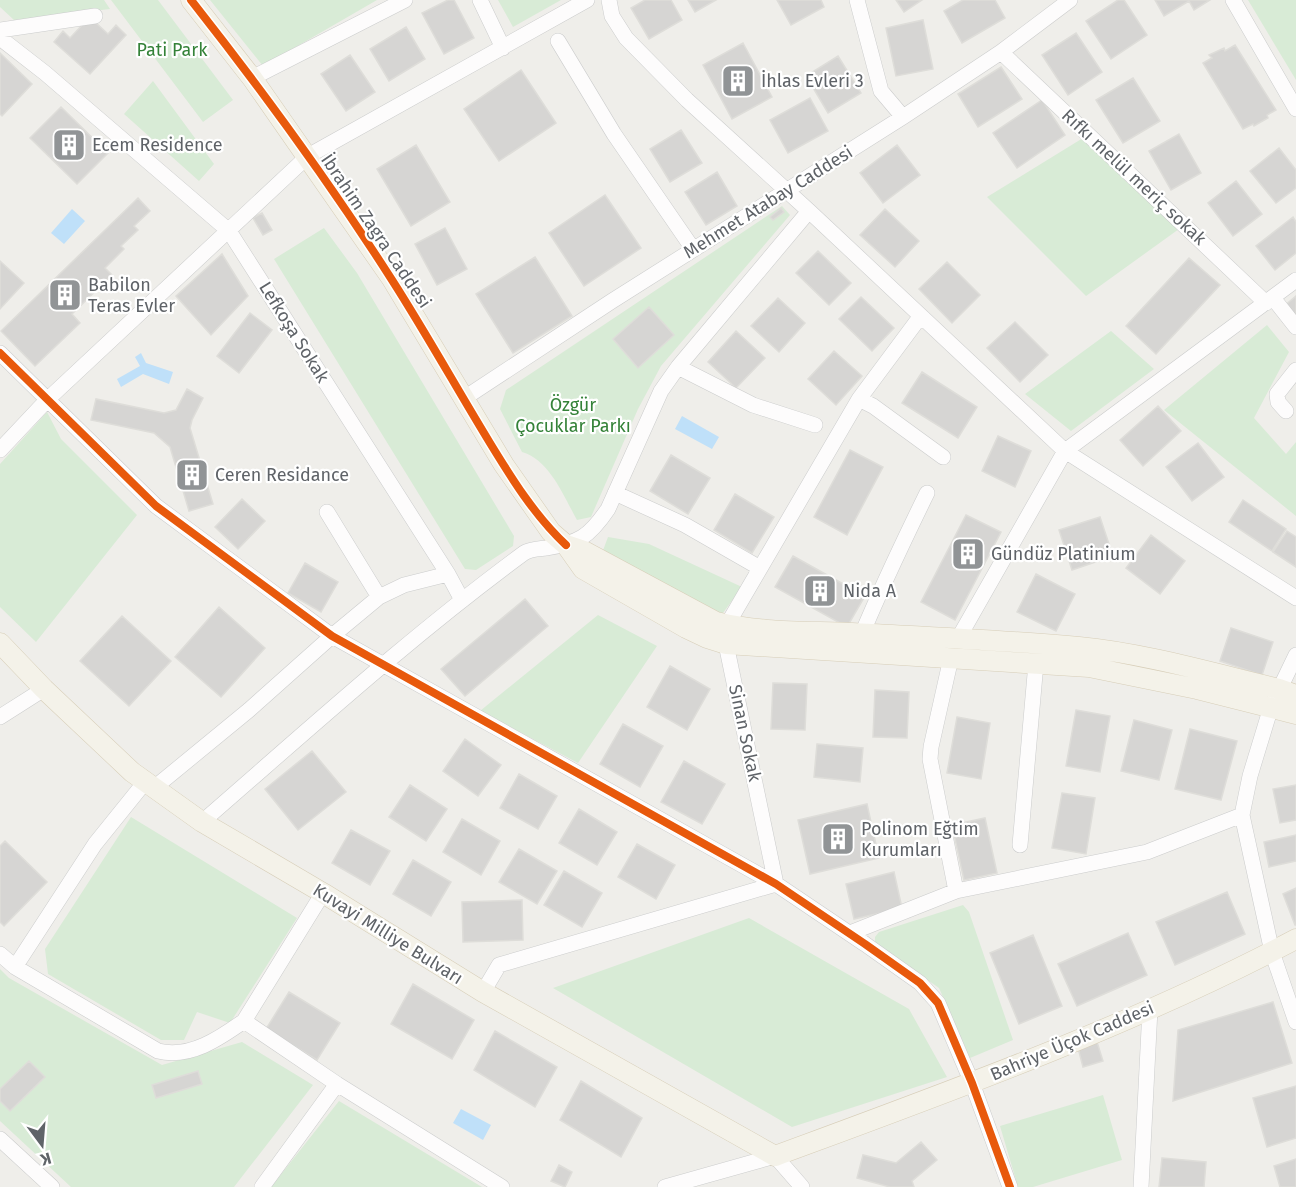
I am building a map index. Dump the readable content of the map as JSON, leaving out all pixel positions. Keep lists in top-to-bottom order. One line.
{"streets":{"main road":["İbrahim Zagra Caddesi","Kuvayi Milliye Bulvarı","Bahriye Üçok Caddesi"],"street":["Rıfkı melül meriç sokak","Mehmet Atabay Caddesi","Lefkoşa Sokak","Sinan Sokak"]},"crossings":[["Rıfkı melül meriç sokak","Mehmet Atabay Caddesi"],["Mehmet Atabay Caddesi","İbrahim Zagra Caddesi"],["İbrahim Zagra Caddesi","Sinan Sokak"],["Kuvayi Milliye Bulvarı","Bahriye Üçok Caddesi"]],"parks":["Pati Park","Özgür Çocuklar Parkı"],"places":{"building":["İhlas Evleri 3","Ecem Residence","Babilon Teras Evler","Ceren Residance","Gündüz Platinium","Nida A","Polinom Eğtim Kurumları"]},"north":"bottom"}
